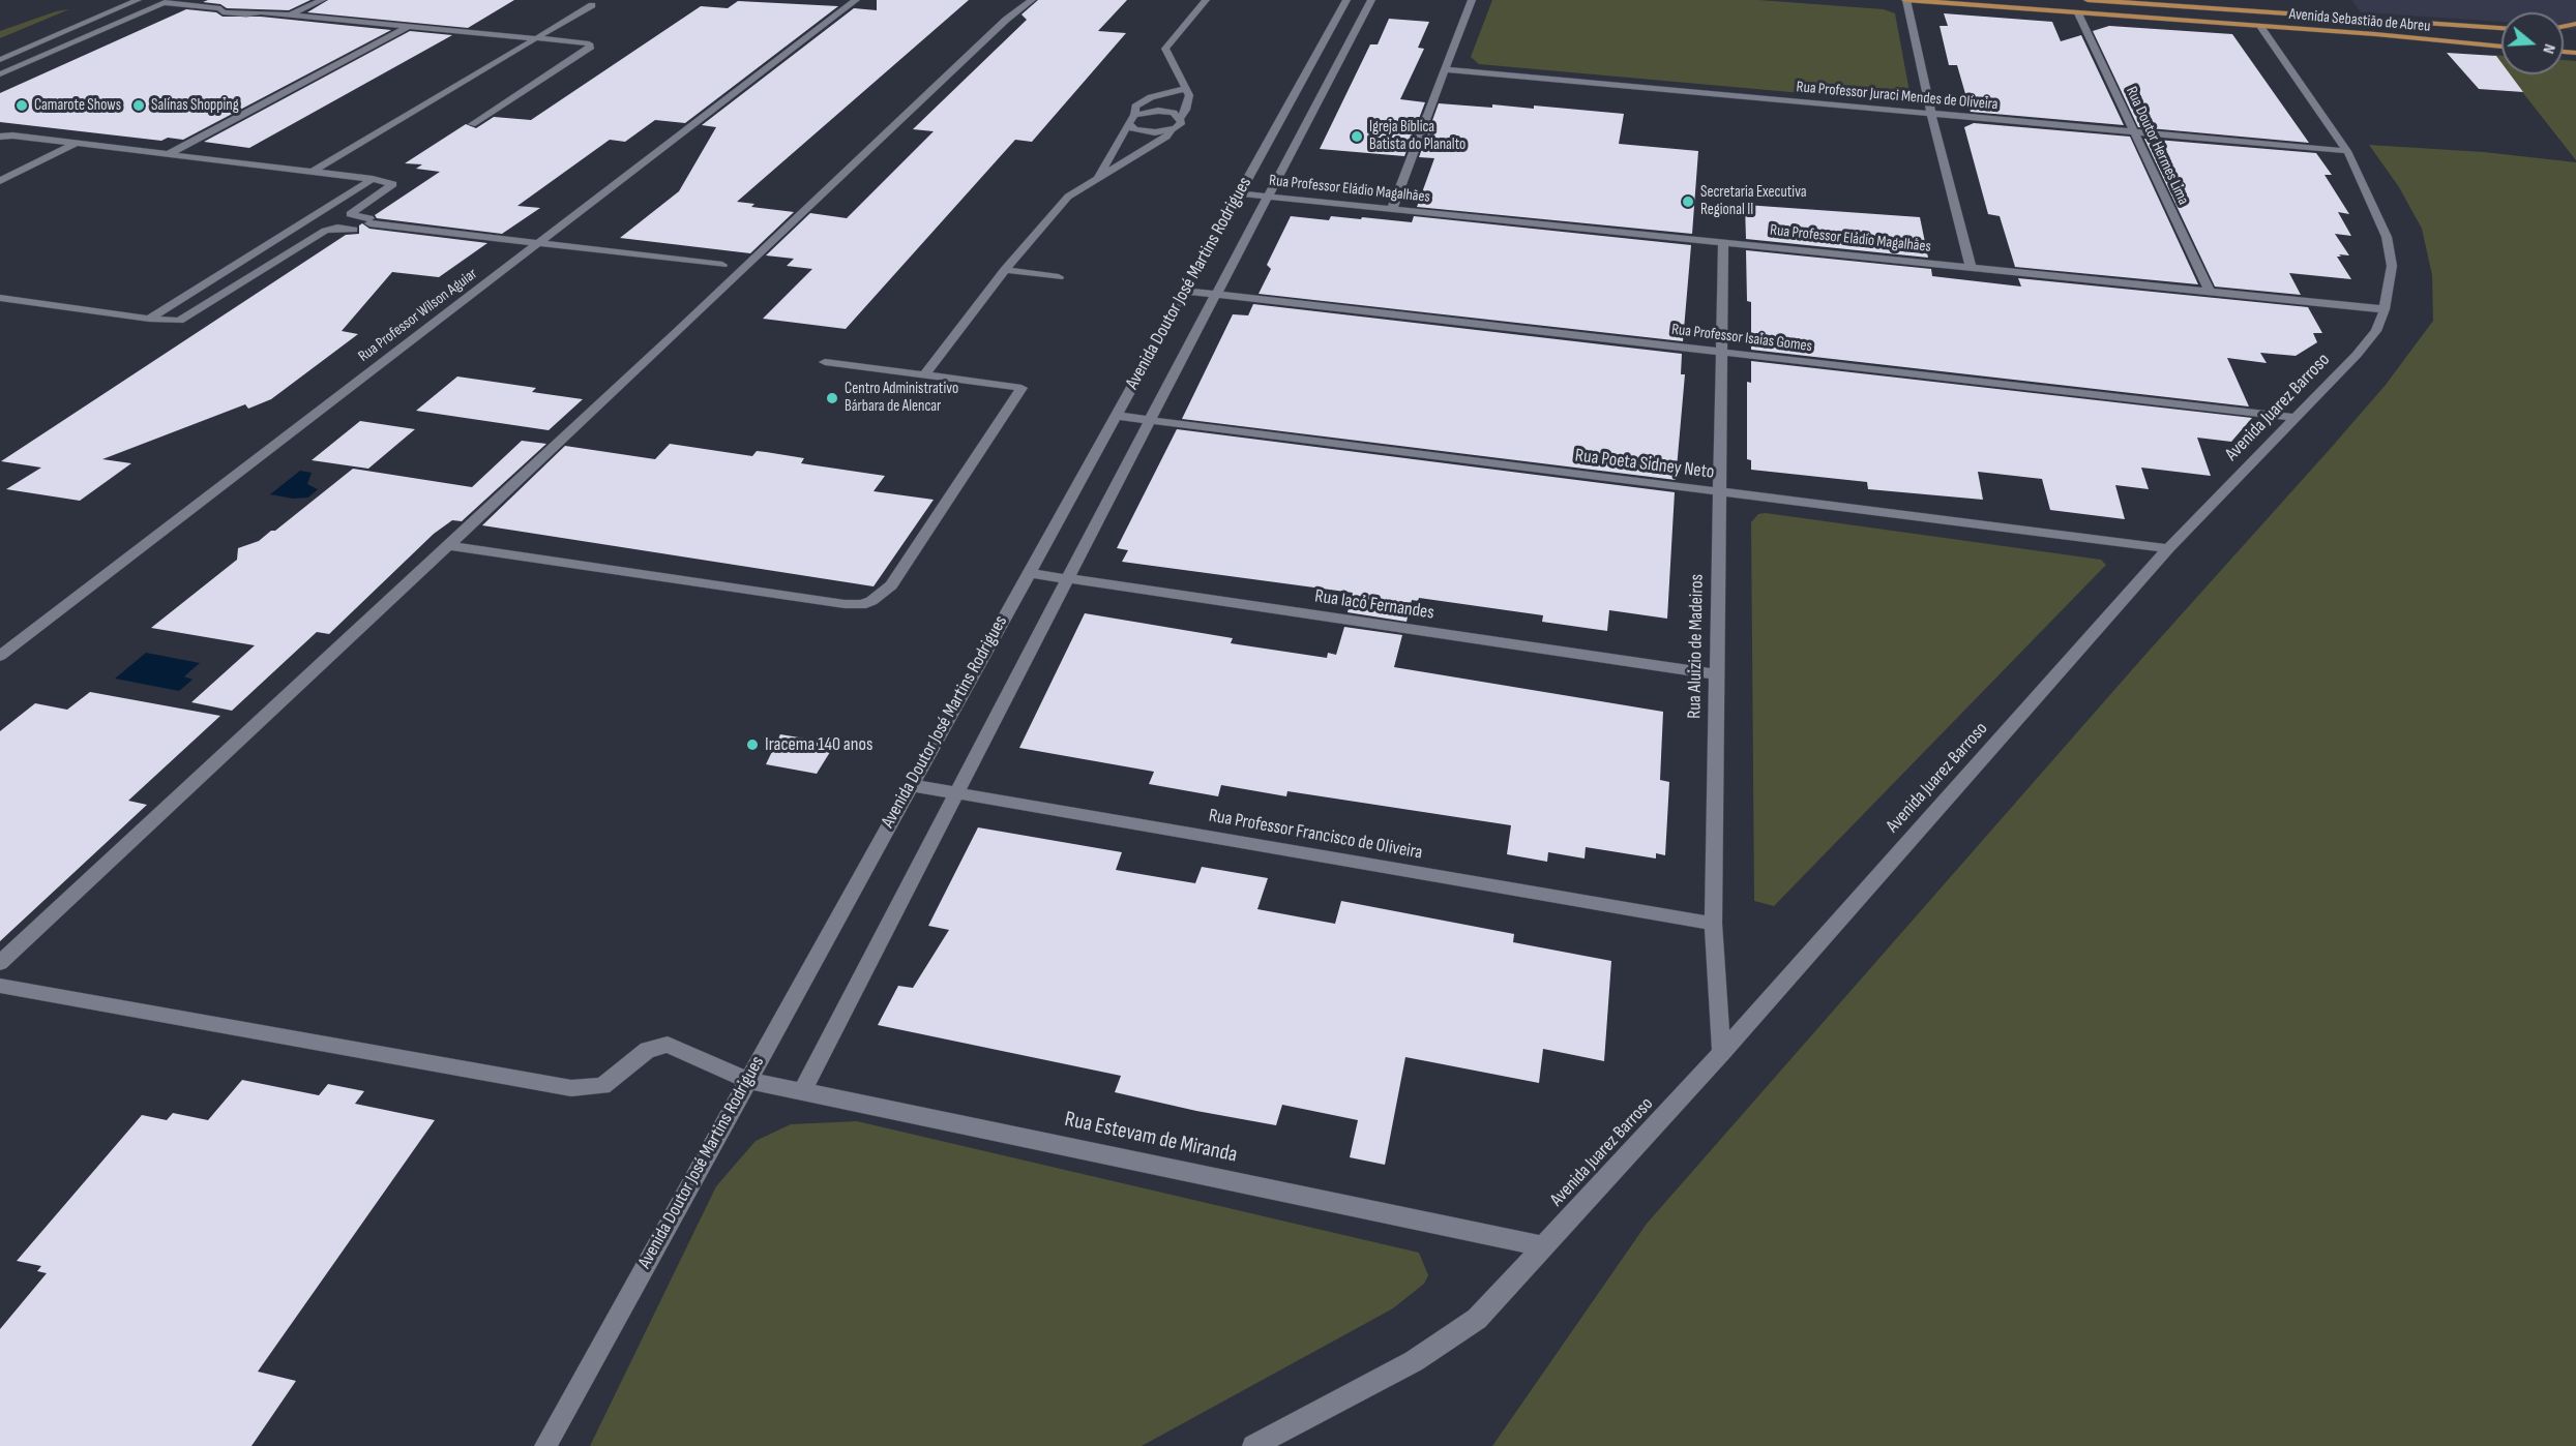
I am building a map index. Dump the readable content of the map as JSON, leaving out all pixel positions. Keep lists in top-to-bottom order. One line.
{"streets":{"main road":["Avenida Sebastião de Abreu"],"street":["Rua Professor Juraci Mendes de Oliveira","Rua Doutor Hermes Lima","Rua Professor Eládio Magalhães","Avenida Doutor José Martins Rodrigues","Rua Professor Wilson Aguiar","Rua Professor Isaias Gomes","Avenida Juarez Barroso","Rua Poeta Sidney Neto","Rua Iacó Fernandes","Rua Aluizio de Madeiros","Rua Professor Francisco de Oliveira","Rua Estevam de Miranda"]},"crossings":[["Avenida Sebastião de Abreu","Rua Doutor Hermes Lima"],["Avenida Sebastião de Abreu","Avenida Juarez Barroso"],["Rua Professor Juraci Mendes de Oliveira","Rua Doutor Hermes Lima"],["Rua Professor Juraci Mendes de Oliveira","Avenida Juarez Barroso"],["Rua Doutor Hermes Lima","Rua Professor Eládio Magalhães"],["Rua Professor Eládio Magalhães","Avenida Doutor José Martins Rodrigues"],["Rua Professor Eládio Magalhães","Avenida Juarez Barroso"],["Rua Professor Eládio Magalhães","Rua Aluizio de Madeiros"],["Avenida Doutor José Martins Rodrigues","Rua Professor Isaias Gomes"],["Avenida Doutor José Martins Rodrigues","Rua Poeta Sidney Neto"],["Avenida Doutor José Martins Rodrigues","Rua Iacó Fernandes"],["Avenida Doutor José Martins Rodrigues","Rua Professor Francisco de Oliveira"],["Avenida Doutor José Martins Rodrigues","Rua Estevam de Miranda"],["Rua Professor Isaias Gomes","Avenida Juarez Barroso"],["Rua Professor Isaias Gomes","Rua Aluizio de Madeiros"],["Avenida Juarez Barroso","Rua Poeta Sidney Neto"],["Avenida Juarez Barroso","Rua Aluizio de Madeiros"],["Avenida Juarez Barroso","Rua Estevam de Miranda"],["Rua Poeta Sidney Neto","Rua Aluizio de Madeiros"],["Rua Iacó Fernandes","Rua Aluizio de Madeiros"],["Rua Aluizio de Madeiros","Rua Professor Francisco de Oliveira"]],"places":["Camarote Shows","Salinas Shopping","Igreja Bíblica Batista do Planalto","Secretaria Executiva Regional II","Centro Administrativo Bárbara de Alencar","Iracema 140 anos"],"north":"right"}
